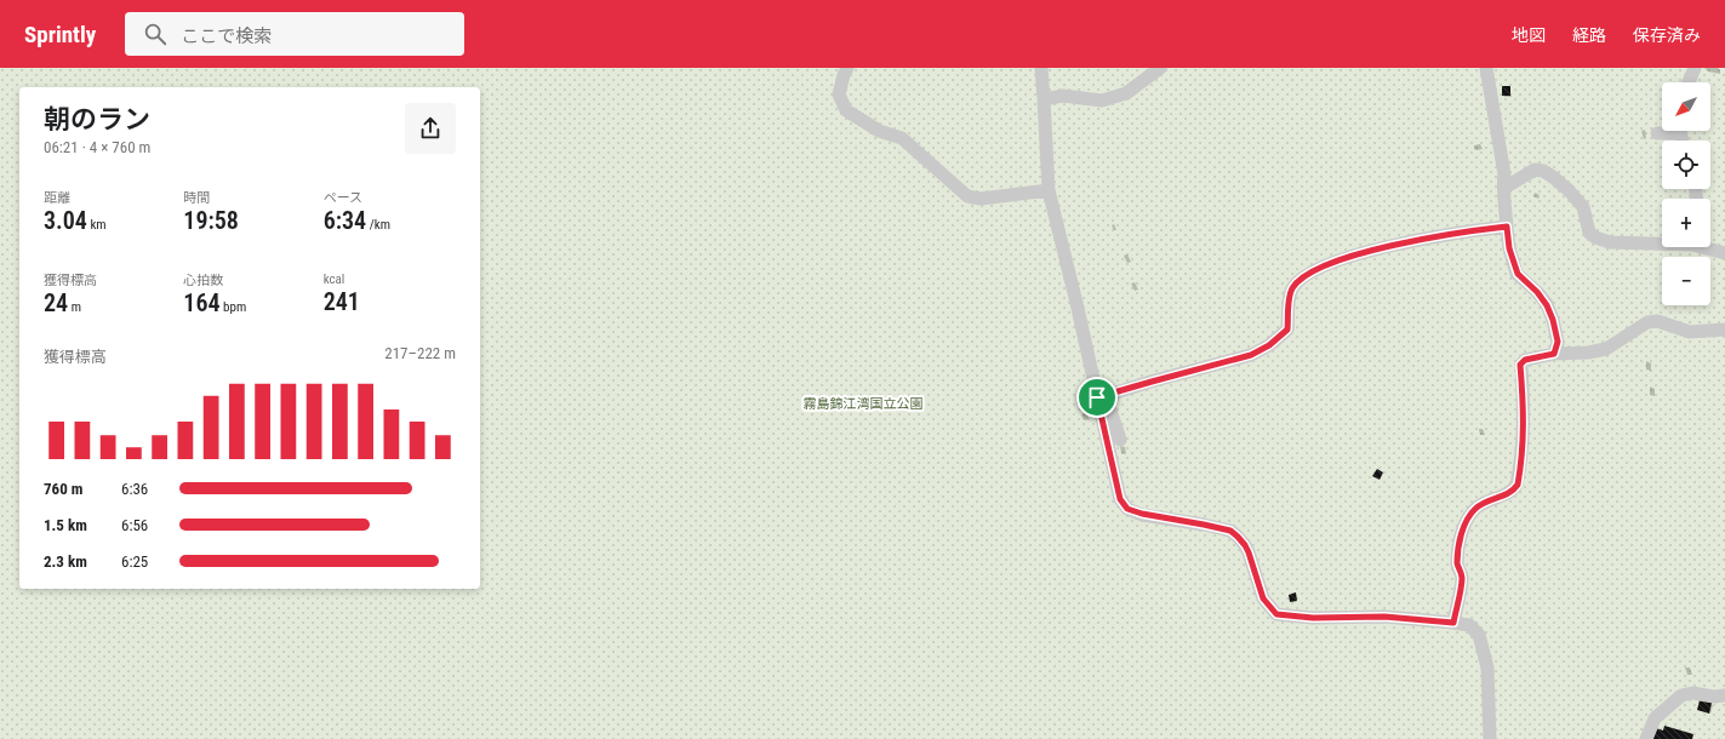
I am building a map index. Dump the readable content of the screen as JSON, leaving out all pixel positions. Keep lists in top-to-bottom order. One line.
{"parks":["霧島錦江湾国立公園"],"north":"bottom left","page":{"header":"Sprintly","search":"ここで検索","nav":["地図","経路","保存済み"],"map_buttons":["+","−"],"heading":["朝のラン","06:21 · 4 × 760 m"],"stats":[["距離","3.04 km"],["時間","19:58"],["ペース","6:34 /km"],["獲得標高","24 m"],["心拍数","164 bpm"],["kcal","241"]],"chart":["獲得標高","217–222 m"],"list":[{"name":"760 m","note":"6:36"},{"name":"1.5 km","note":"6:56"},{"name":"2.3 km","note":"6:25"}]}}
